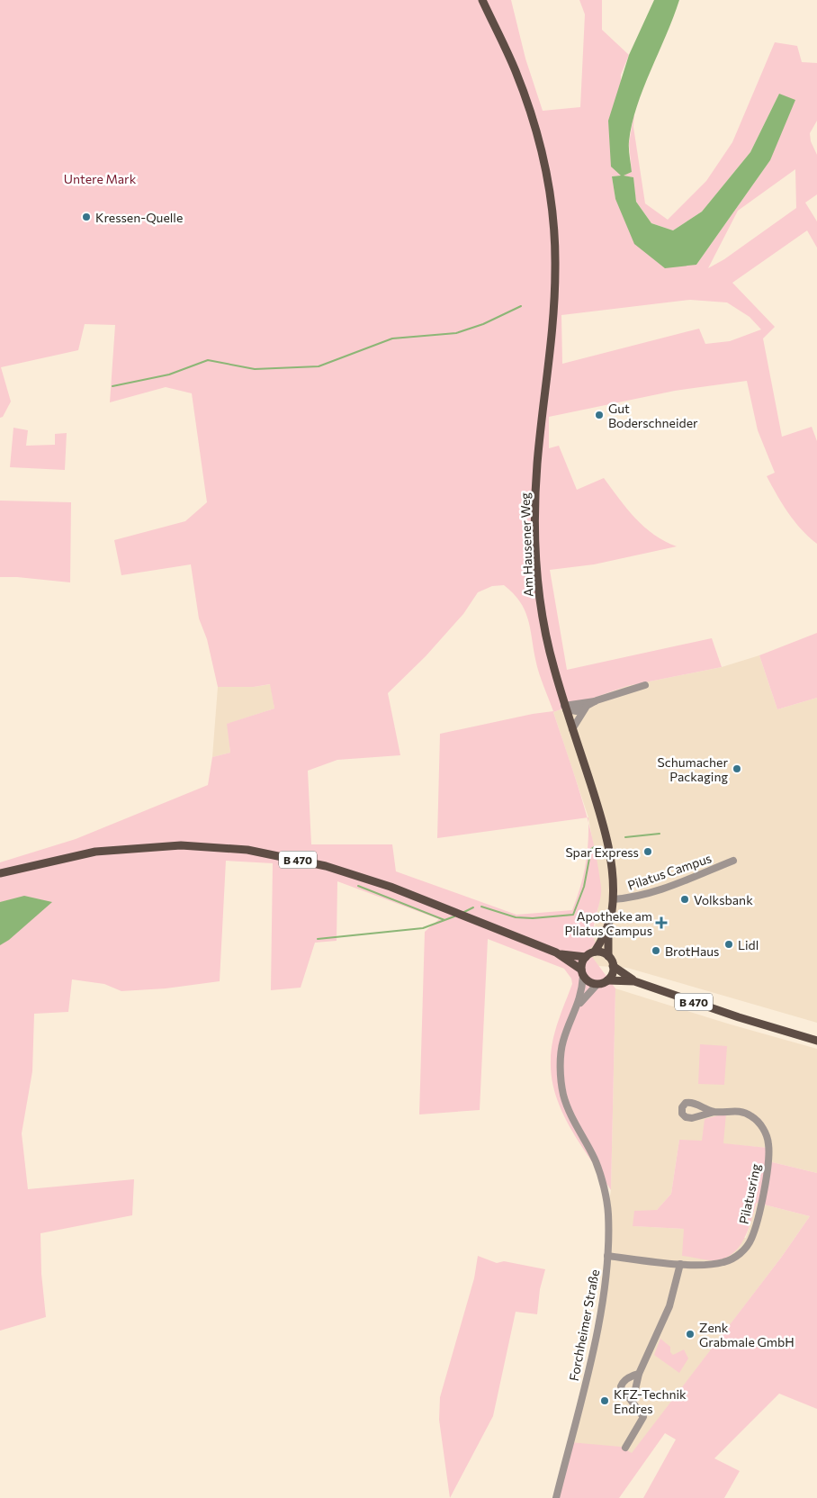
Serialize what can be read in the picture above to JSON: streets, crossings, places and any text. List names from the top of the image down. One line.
{"streets":{"main road":["Am Hausener Weg","B 470"],"street":["Pilatus Campus","Pilatusring","Forchheimer Straße"]},"crossings":[["Am Hausener Weg","Pilatus Campus"],["Pilatusring","Forchheimer Straße"]],"parks":["Untere Mark"],"places":{"other":["Kressen-Quelle","Gut Boderschneider","Schumacher Packaging","Spar Express","Volksbank","Lidl","BrotHaus","Zenk Grabmale GmbH","KFZ-Technik Endres"],"health":["Apotheke am Pilatus Campus"]}}
